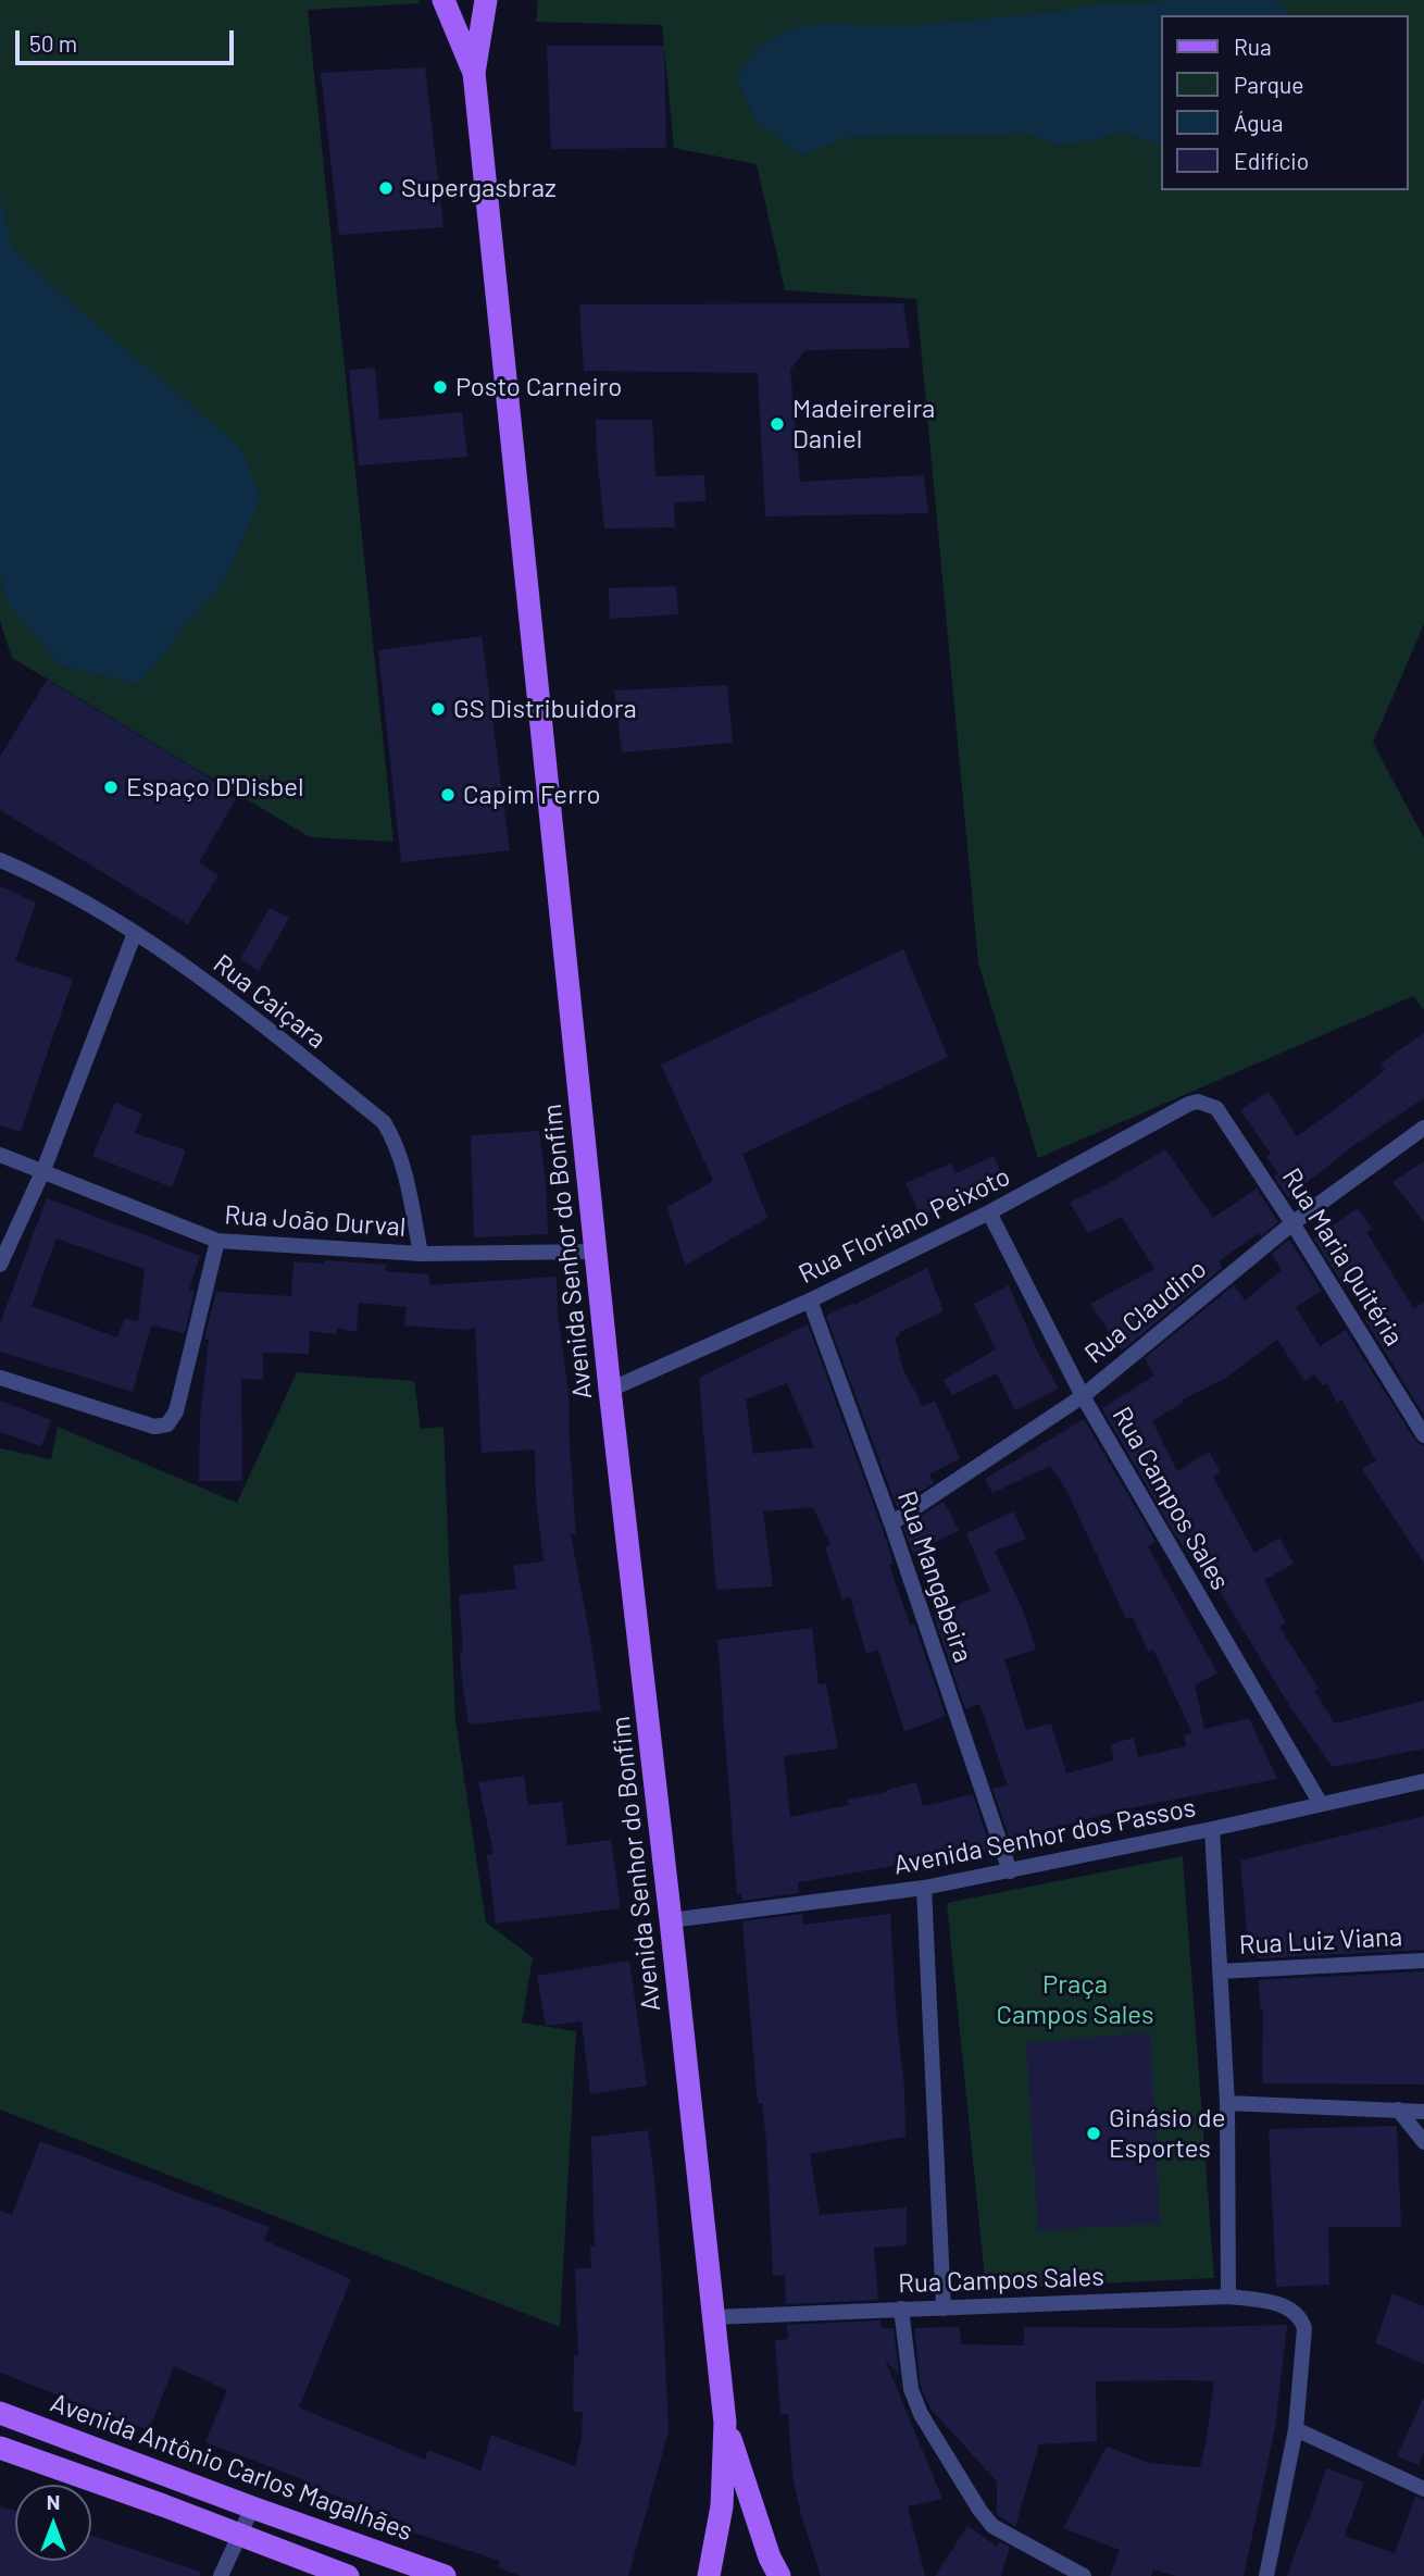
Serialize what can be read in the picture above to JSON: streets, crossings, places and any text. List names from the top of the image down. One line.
{"streets":{"main road":["Avenida Senhor do Bonfim","Avenida Antônio Carlos Magalhães"],"street":["Rua Caiçara","Rua João Durval","Rua Floriano Peixoto","Rua Maria Quitéria","Rua Claudino","Rua Campos Sales","Rua Mangabeira","Avenida Senhor dos Passos","Rua Luiz Viana"]},"crossings":[["Rua Caiçara","Rua João Durval"],["Rua João Durval","Avenida Senhor do Bonfim"],["Rua Floriano Peixoto","Avenida Senhor do Bonfim"],["Rua Floriano Peixoto","Rua Maria Quitéria"],["Rua Floriano Peixoto","Rua Campos Sales"],["Rua Floriano Peixoto","Rua Mangabeira"],["Avenida Senhor do Bonfim","Rua Campos Sales"],["Avenida Senhor do Bonfim","Avenida Senhor dos Passos"],["Rua Maria Quitéria","Rua Claudino"],["Rua Claudino","Rua Campos Sales"],["Rua Claudino","Rua Mangabeira"],["Rua Campos Sales","Avenida Senhor dos Passos"],["Rua Mangabeira","Avenida Senhor dos Passos"]],"parks":["Praça Campos Sales"],"places":["Supergasbraz","Posto Carneiro","Madeirereira Daniel","GS Distribuidora","Espaço D'Disbel","Capim Ferro","Ginásio de Esportes"],"legend":["Rua","Parque","Água","Edifício"],"scale_bar":"50 m","north":"top"}
